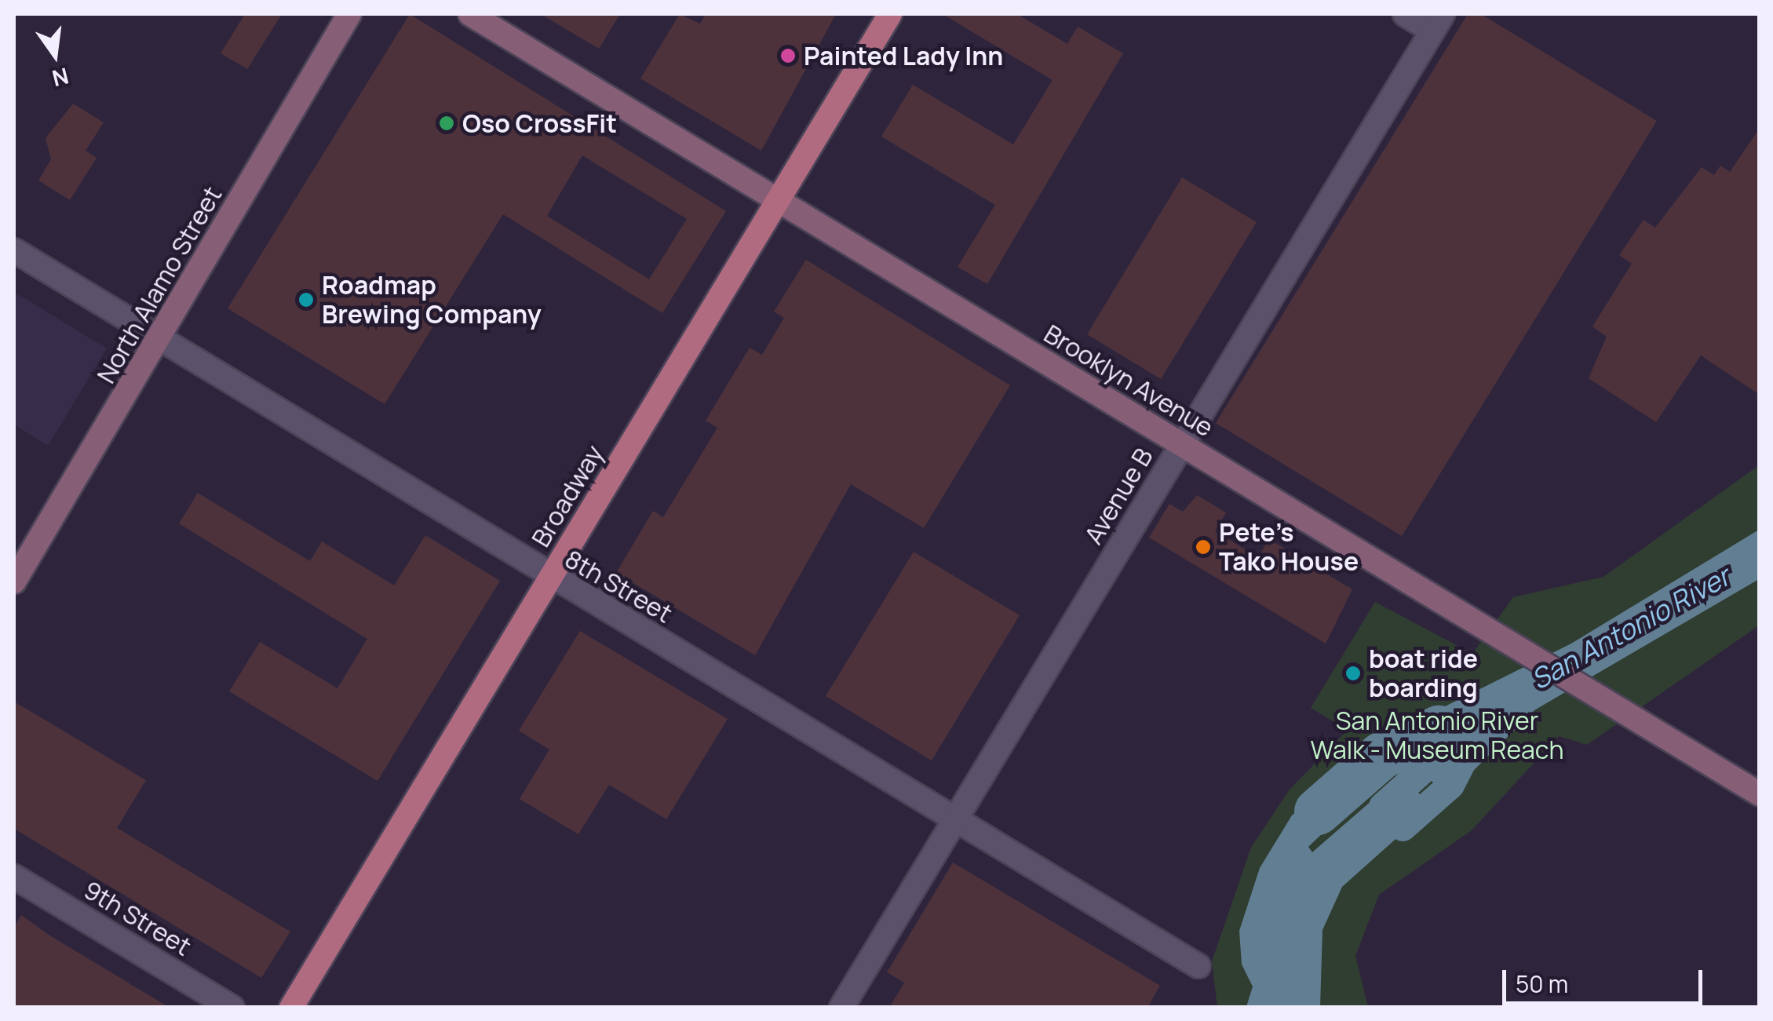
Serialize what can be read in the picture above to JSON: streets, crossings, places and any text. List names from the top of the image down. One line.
{"streets":{"main road":["Broadway"],"street":["North Alamo Street","Brooklyn Avenue","Avenue B","8th Street","9th Street"]},"crossings":[["North Alamo Street","8th Street"],["Brooklyn Avenue","Broadway"],["Brooklyn Avenue","Avenue B"],["Broadway","8th Street"],["Avenue B","8th Street"]],"water":["San Antonio River"],"parks":["San Antonio River Walk - Museum Reach"],"places":["Painted Lady Inn","Oso CrossFit","Roadmap Brewing Company","Pete’s Tako House","boat ride boarding"],"scale_bar":"50 m","north":"bottom"}
